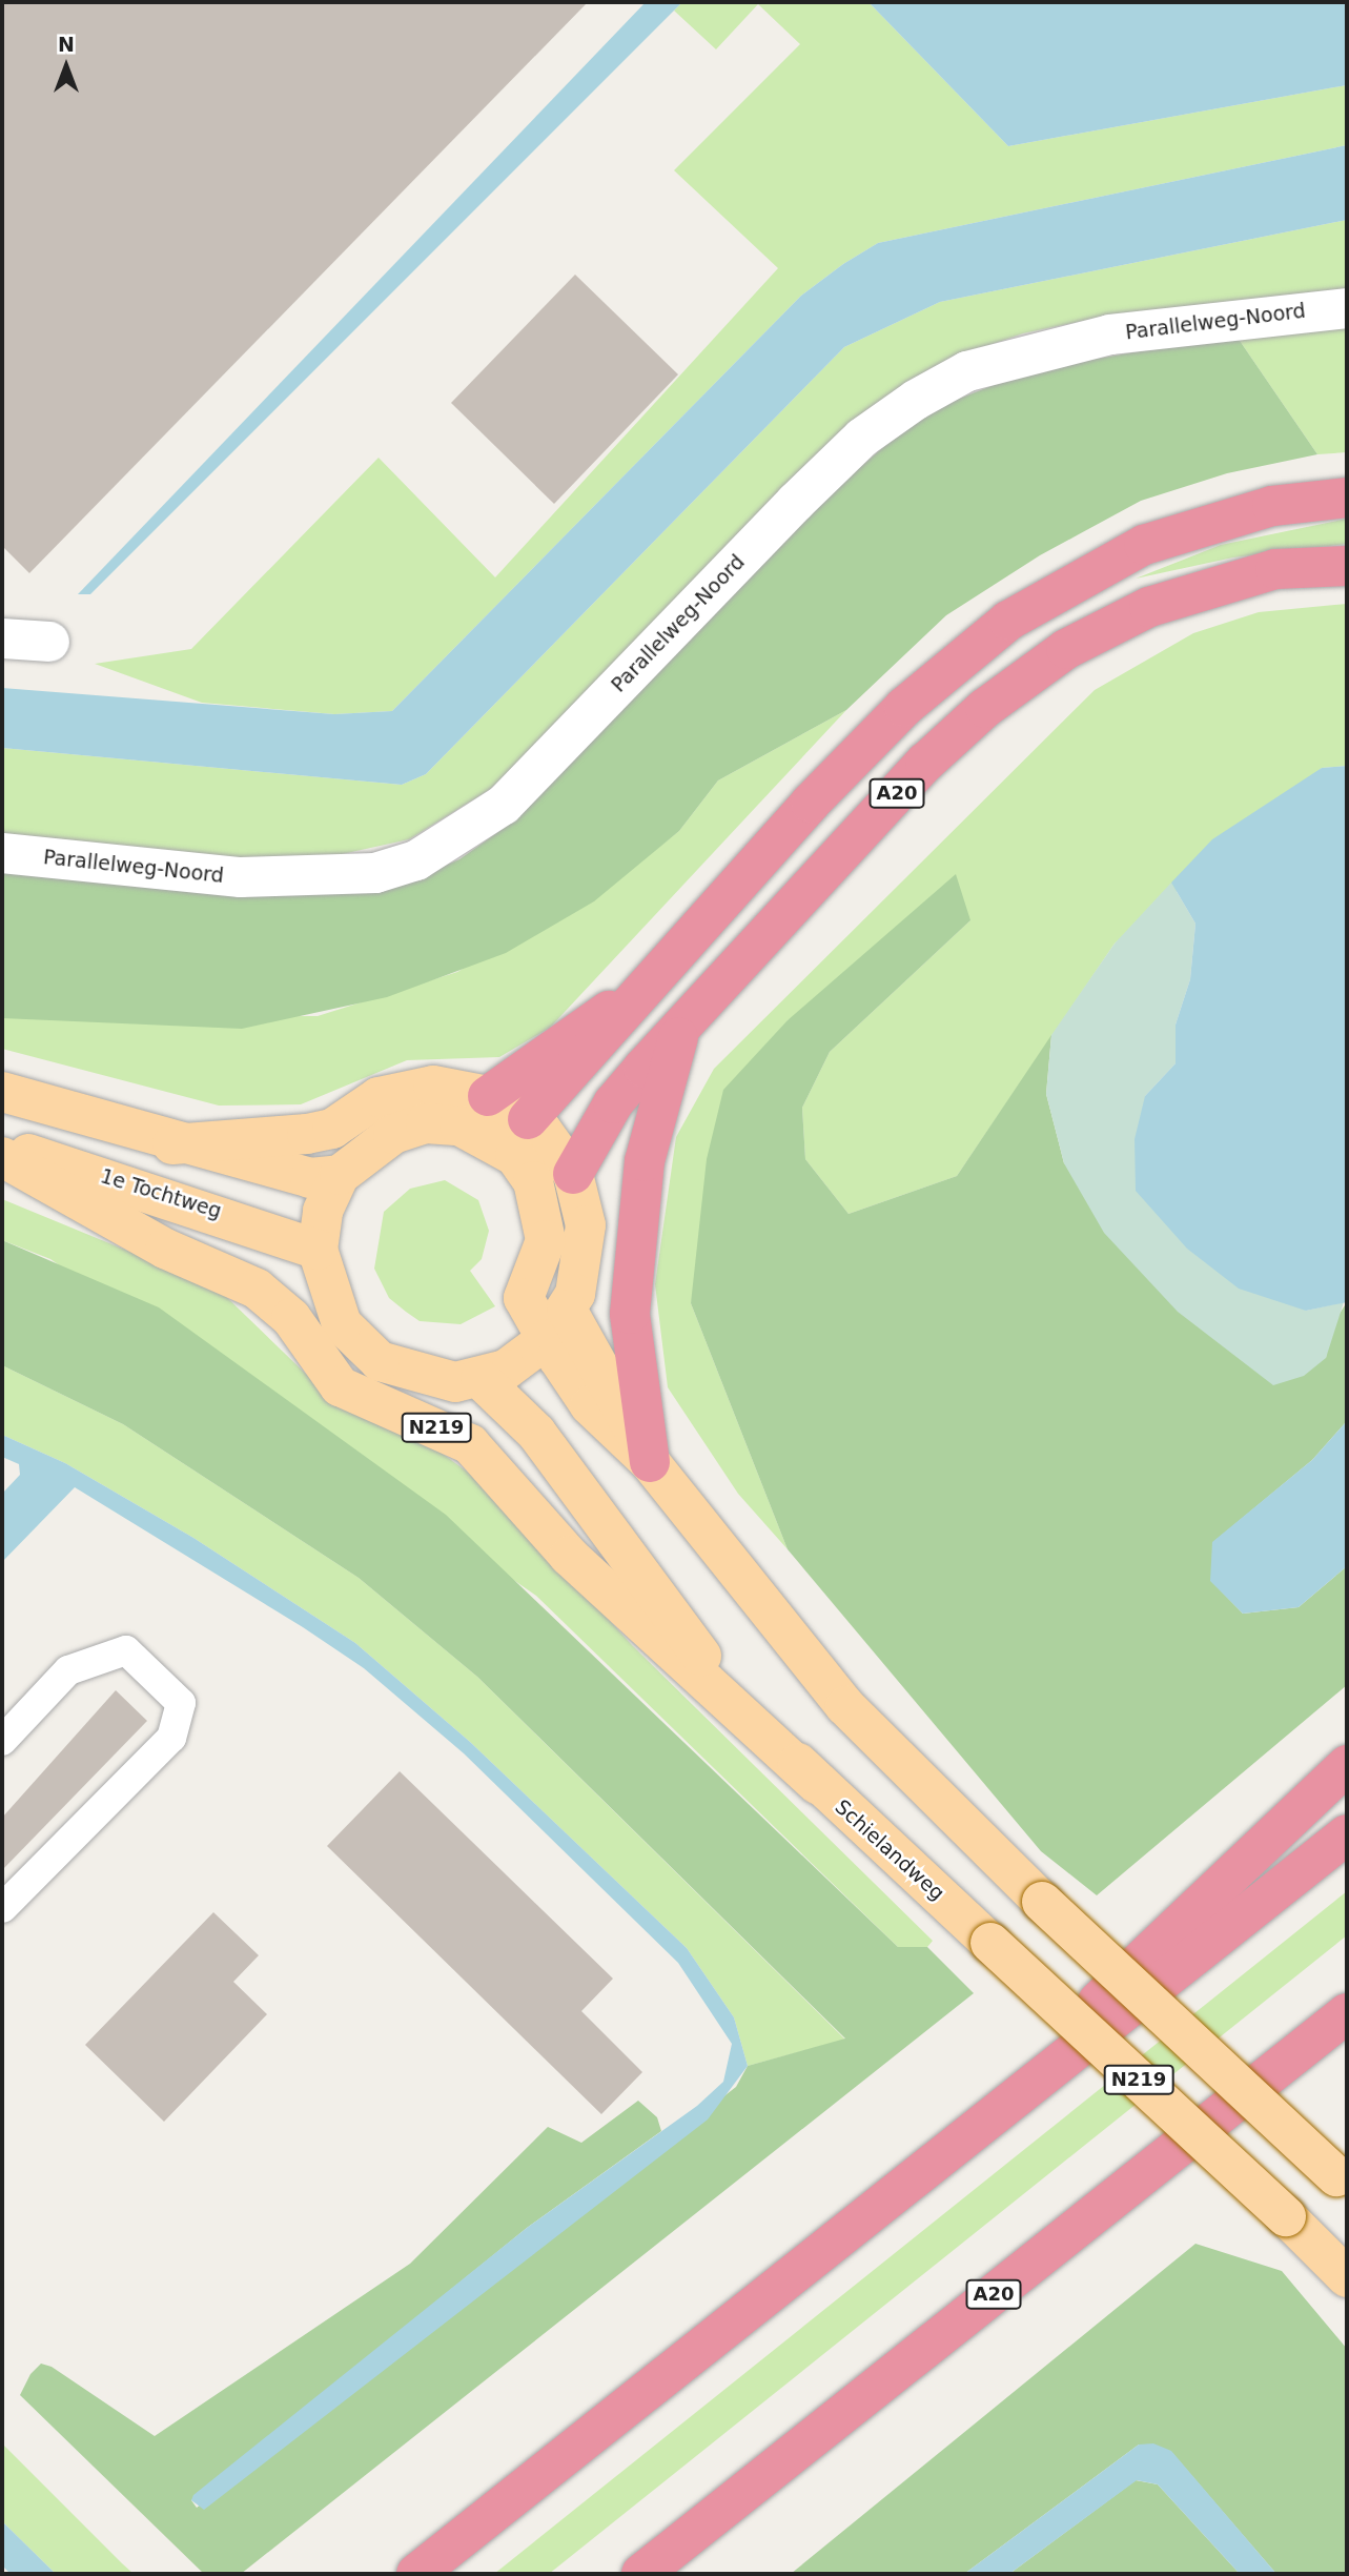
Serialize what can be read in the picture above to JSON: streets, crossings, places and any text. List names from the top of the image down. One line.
{"streets":{"highway":["A20"],"main road":["1e Tochtweg","N219","Schielandweg"],"street":["Parallelweg-Noord"]},"crossings":[["A20","N219"],["1e Tochtweg","N219"],["1e Tochtweg","Schielandweg"],["N219","Schielandweg"]],"north":"top"}
